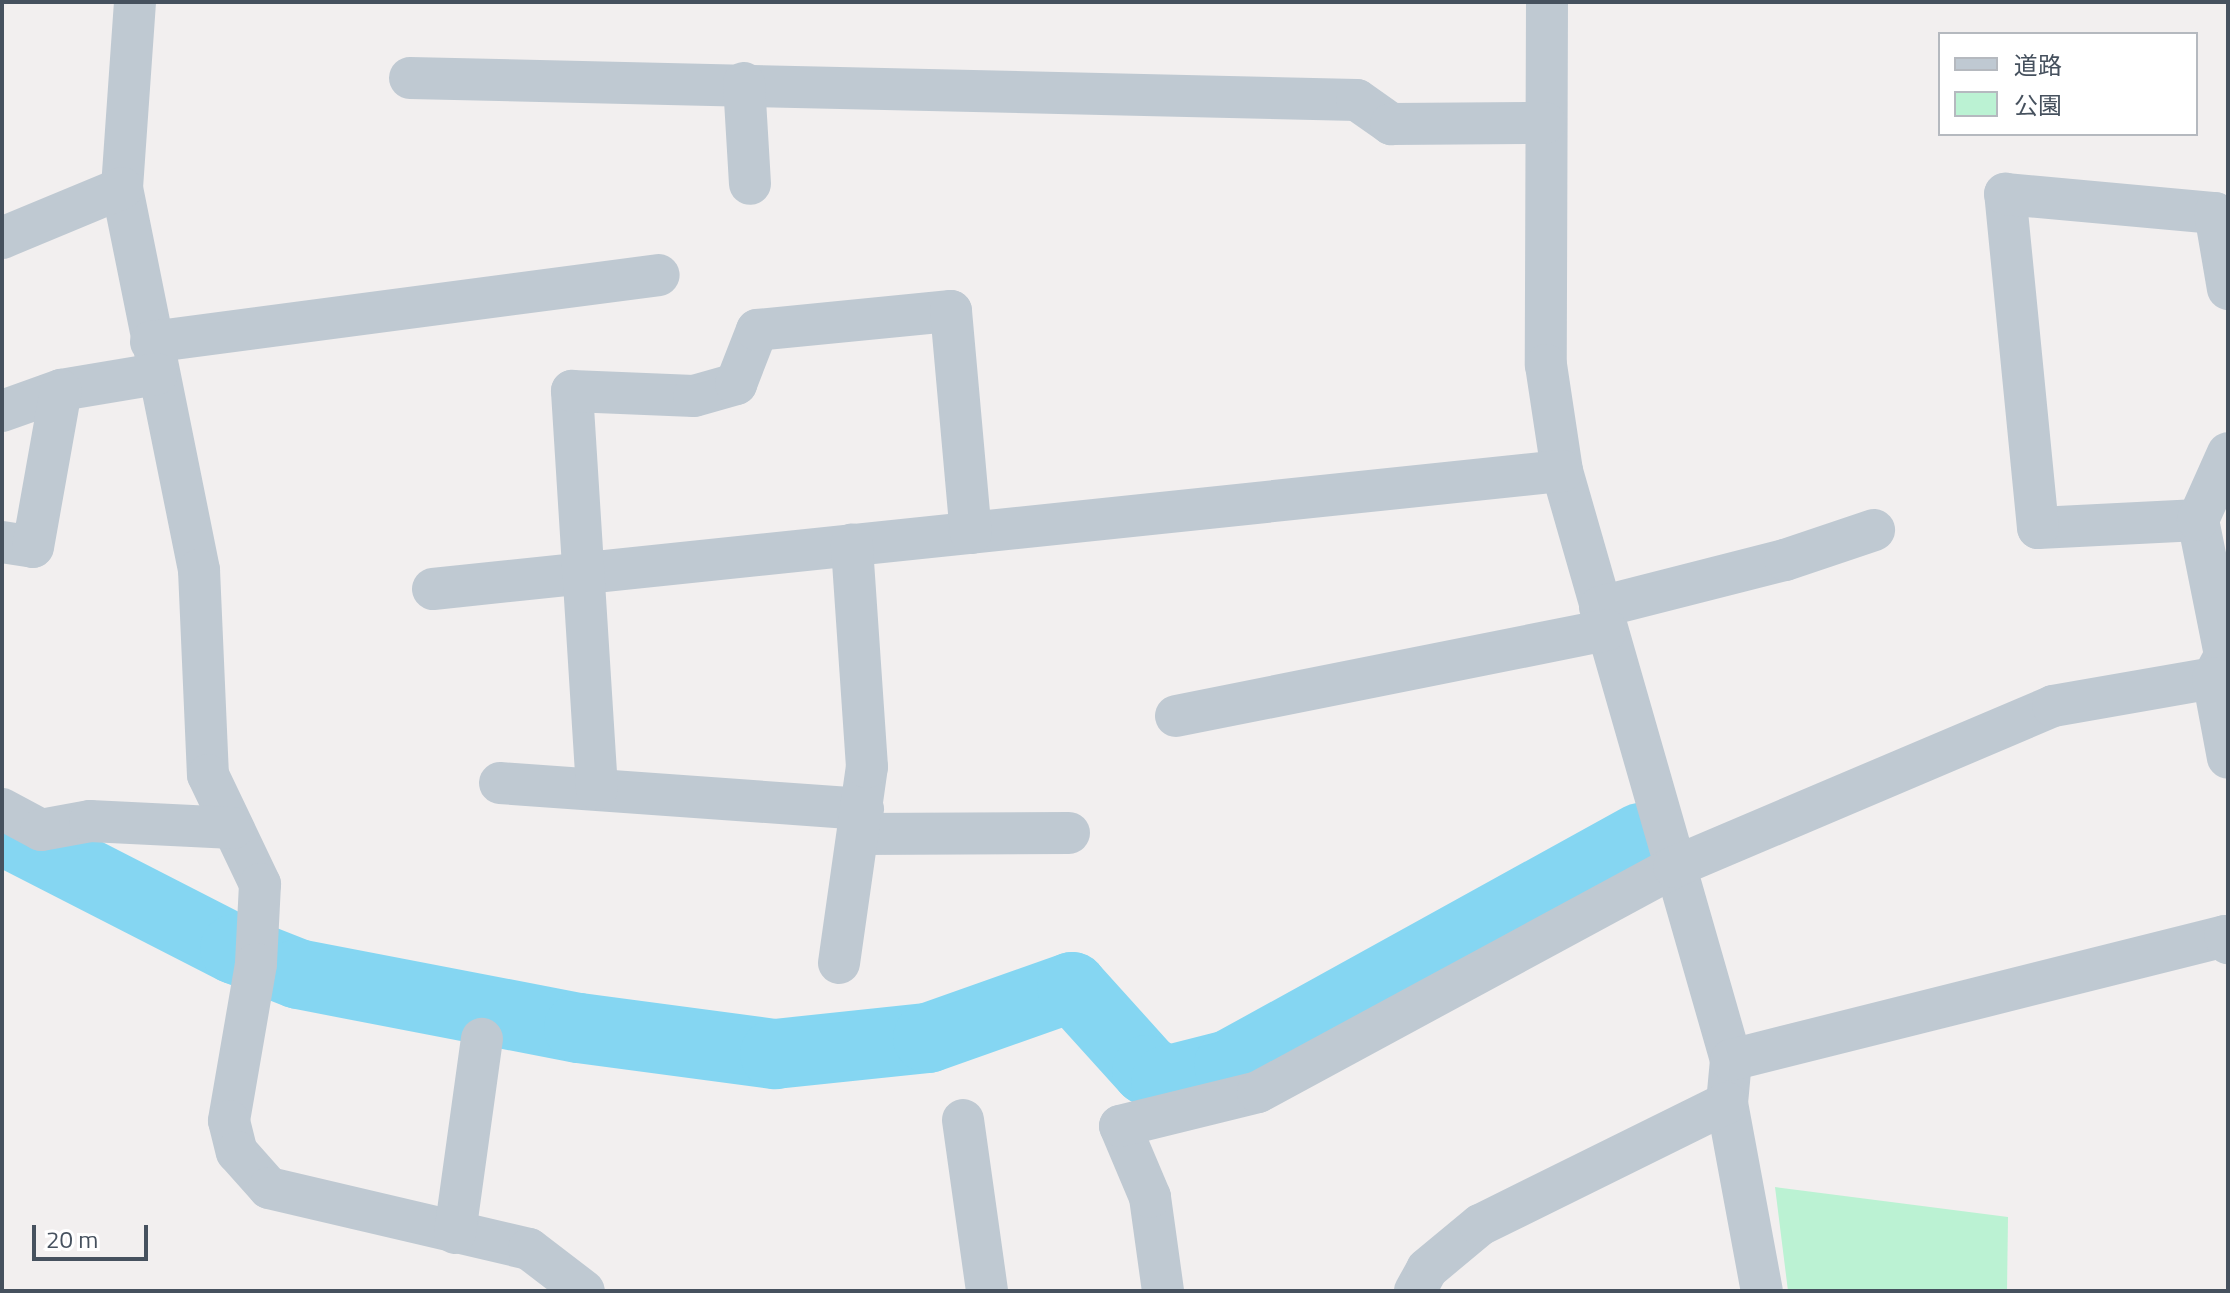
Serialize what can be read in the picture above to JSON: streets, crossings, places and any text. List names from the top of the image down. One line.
{"legend":["道路","公園"],"scale_bar":"20 m"}
